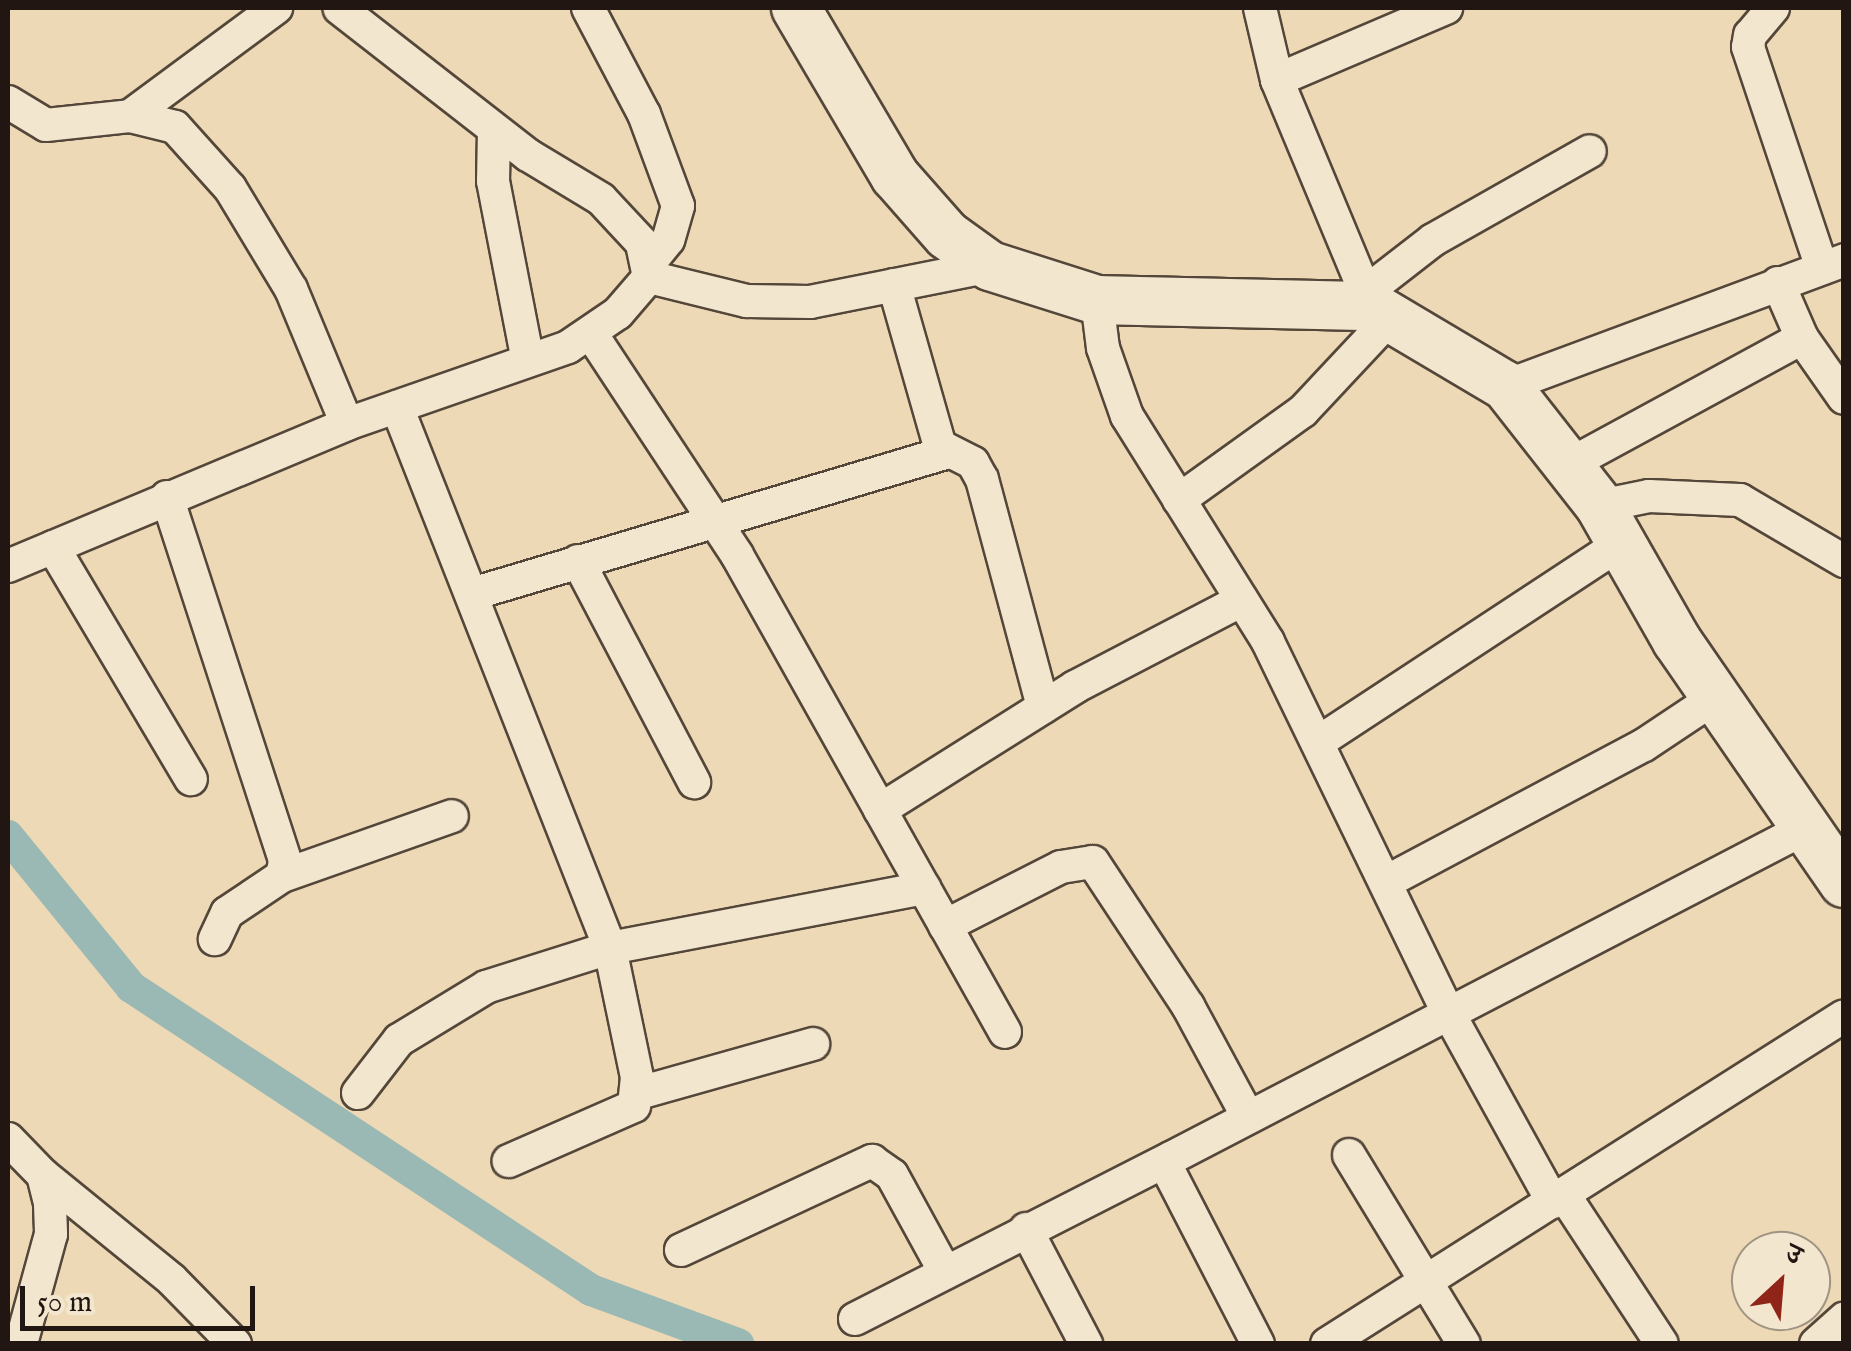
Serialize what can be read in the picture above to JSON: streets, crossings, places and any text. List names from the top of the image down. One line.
{"scale_bar":"50 m","north":"top right"}
